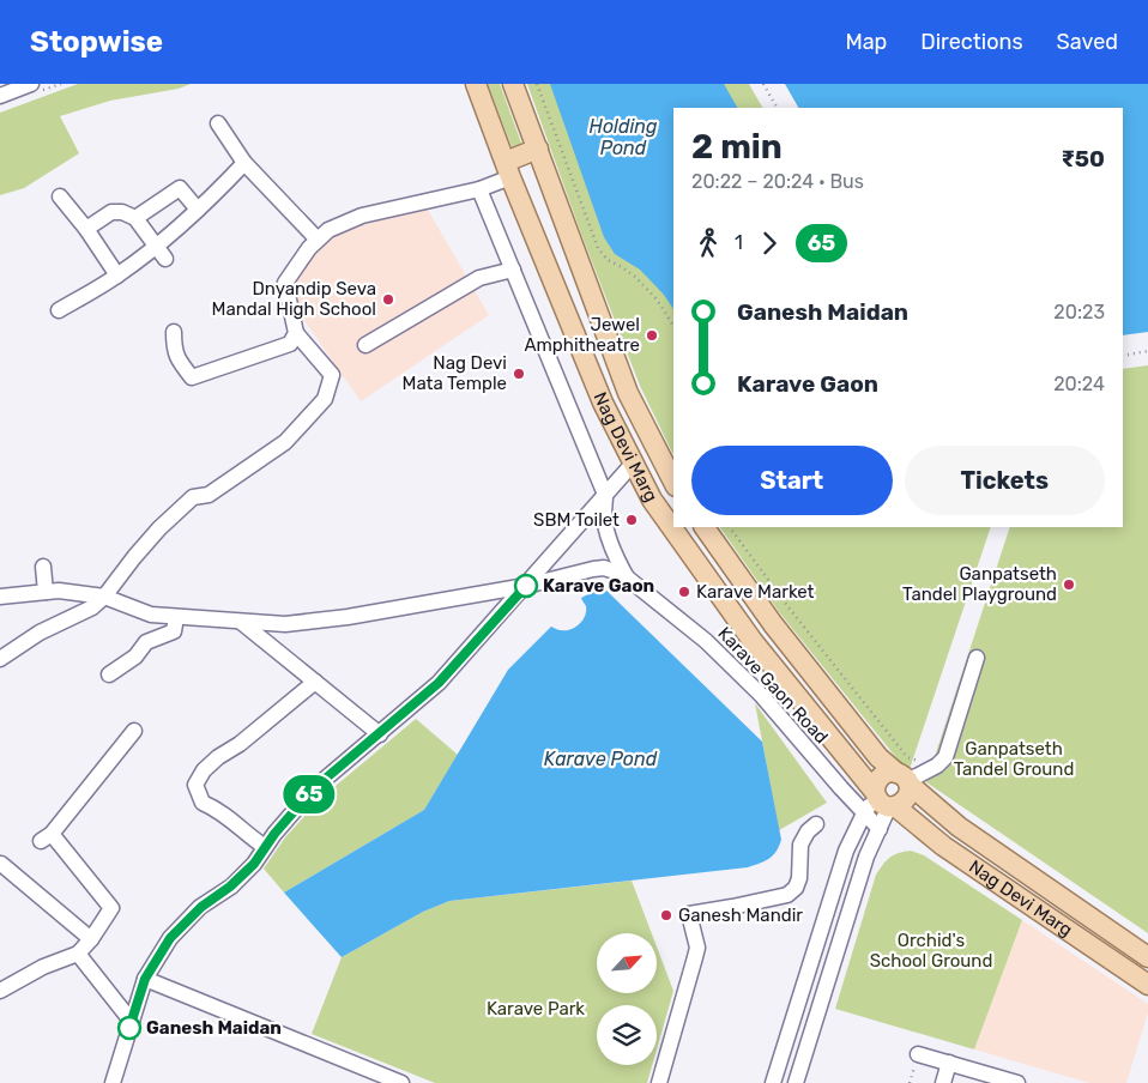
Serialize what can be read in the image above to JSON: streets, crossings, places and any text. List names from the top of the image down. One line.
{"streets":{"main road":["Nag Devi Marg"],"street":["Karave Gaon Road"]},"water":["Holding Pond","Karave Pond"],"parks":["Ganpatseth Tandel Ground","Orchid's School Ground","Karave Park"],"places":["Dnyandip Seva Mandal High School","Jewel Amphitheatre","Nag Devi Mata Temple","SBM Toilet","Ganpatseth Tandel Playground","Karave Gaon","Karave Market","Ganesh Mandir","Ganesh Maidan"],"lines":["bus line 65"],"north":"top right","page":{"header":"Stopwise","nav":["Map","Directions","Saved"],"on_map":"65","heading":["2 min","20:22 – 20:24 · Bus","₹50"],"legs":["1","65"],"list":[{"name":"Ganesh Maidan","value":"20:23"},{"name":"Karave Gaon","value":"20:24"}],"buttons":["Start","Tickets"]}}
